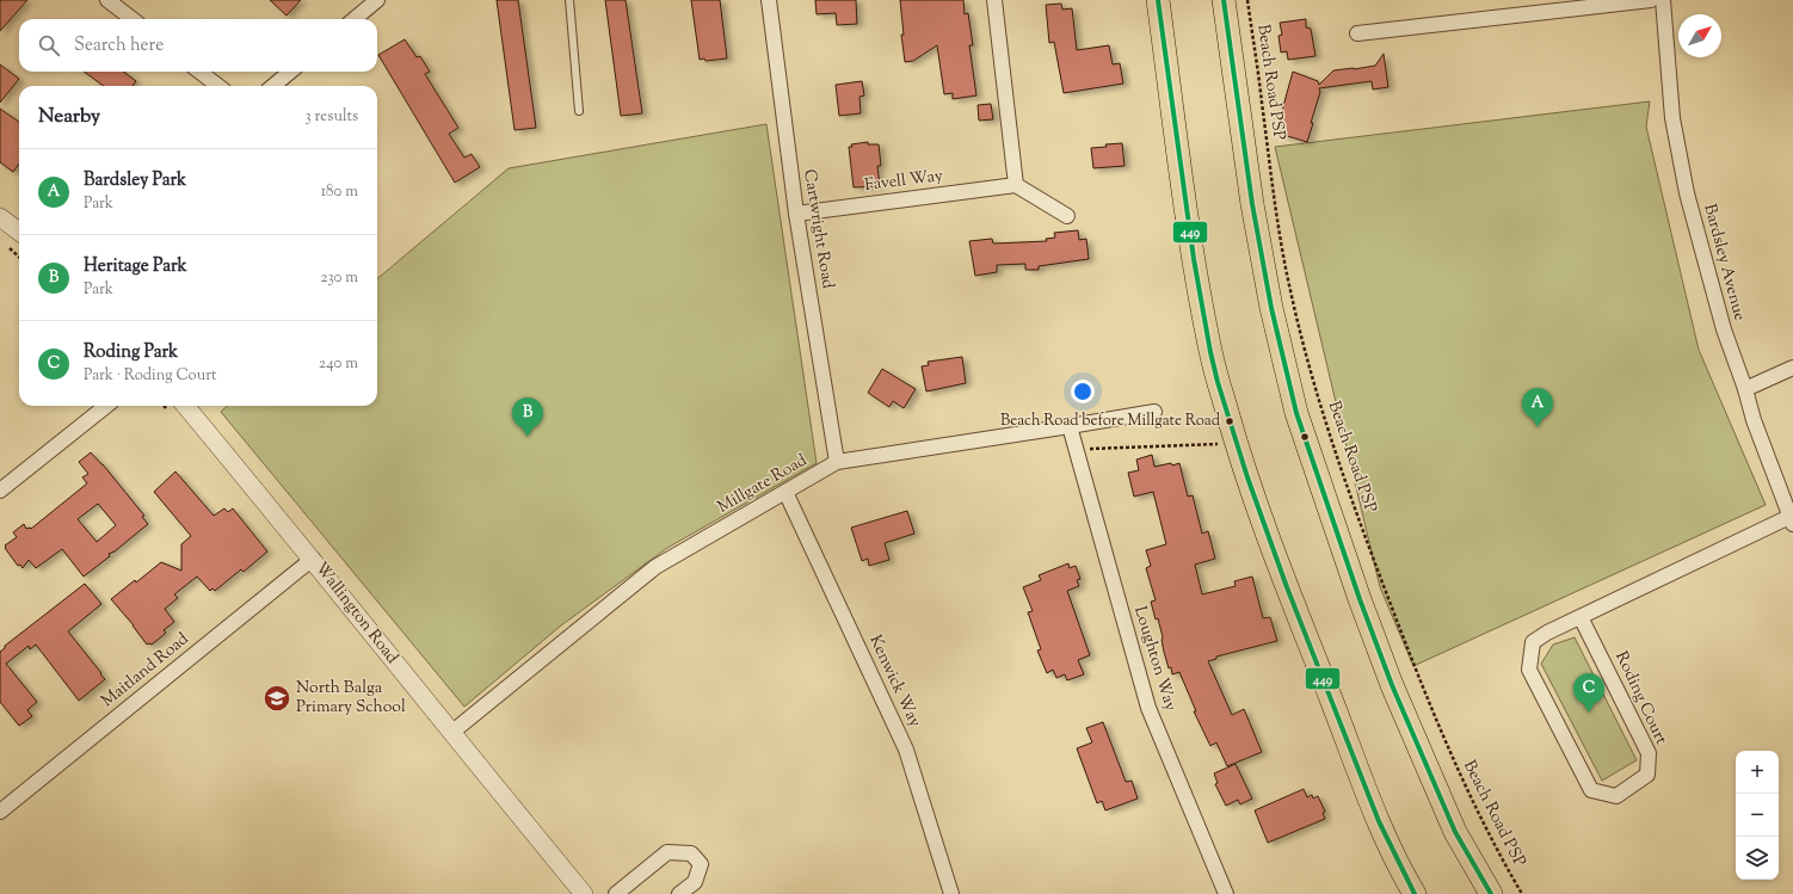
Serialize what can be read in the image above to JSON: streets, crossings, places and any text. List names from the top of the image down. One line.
{"streets":{"street":["Favell Way","Cartwright Road","Bardsley Avenue","Millgate Road","Wallington Road","Loughton Way","Maitland Road","Kenwick Way","Roding Court"],"path":["Beach Road PSP"]},"crossings":[["Favell Way","Cartwright Road"],["Cartwright Road","Millgate Road"],["Bardsley Avenue","Roding Court"],["Millgate Road","Wallington Road"],["Millgate Road","Loughton Way"],["Millgate Road","Kenwick Way"],["Wallington Road","Maitland Road"]],"places":{"other":["Beach Road before Millgate Road"],"school or university":["North Balga Primary School"]},"lines":["transit line 449"],"north":"top right","page":{"search":"Search here","heading":["Nearby","3 results"],"list":[{"mark":"A","name":"Bardsley Park","note":"Park","value":"180 m"},{"mark":"B","name":"Heritage Park","note":"Park","value":"230 m"},{"mark":"C","name":"Roding Park","note":"Park · Roding Court","value":"240 m"}],"pins":["A","B","C"],"map_buttons":["+","−"]}}
